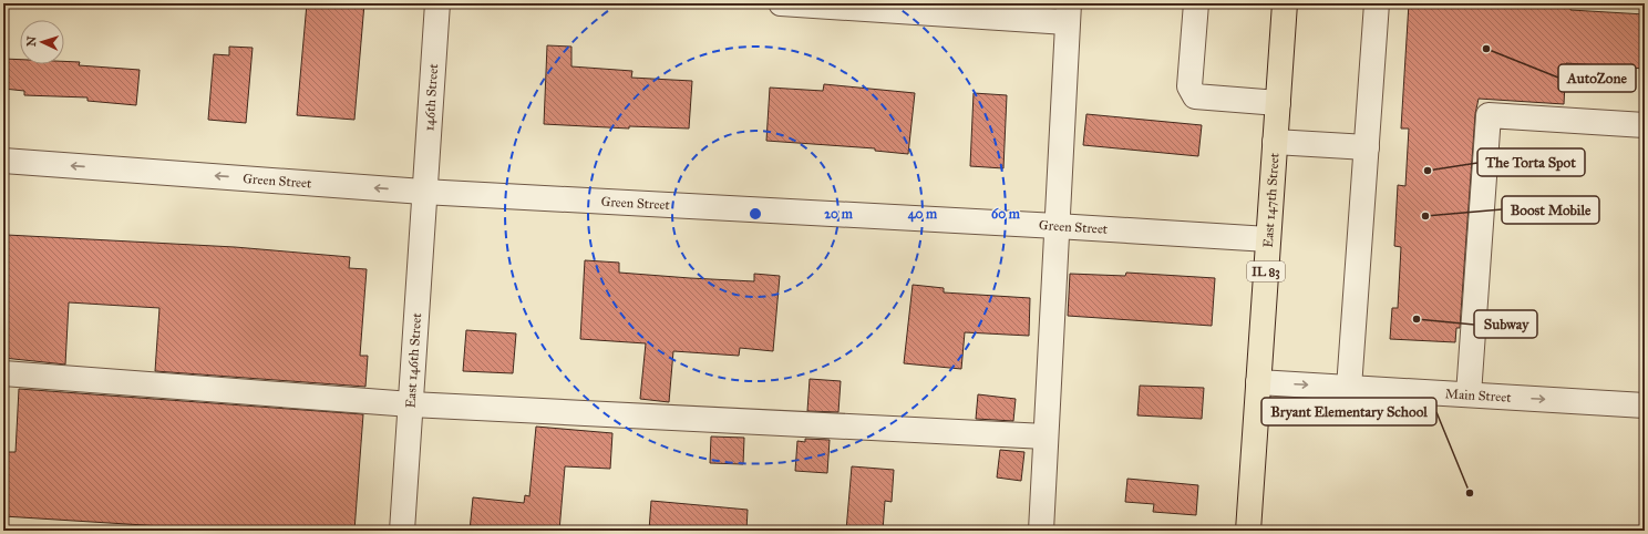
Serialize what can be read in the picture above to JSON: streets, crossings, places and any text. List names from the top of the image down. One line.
{"streets":{"main road":["East 147th Street","IL 83"],"street":["146th Street","Green Street","East 146th Street","Main Street"]},"crossings":[["146th Street","Green Street"],["146th Street","East 146th Street"],["Green Street","East 147th Street"],["Green Street","East 146th Street"],["East 147th Street","Main Street"]],"one_way":["Main Street"],"places":["AutoZone","The Torta Spot","Boost Mobile","Subway","Bryant Elementary School"],"north":"left","rings":["20 m","40 m","60 m"]}
